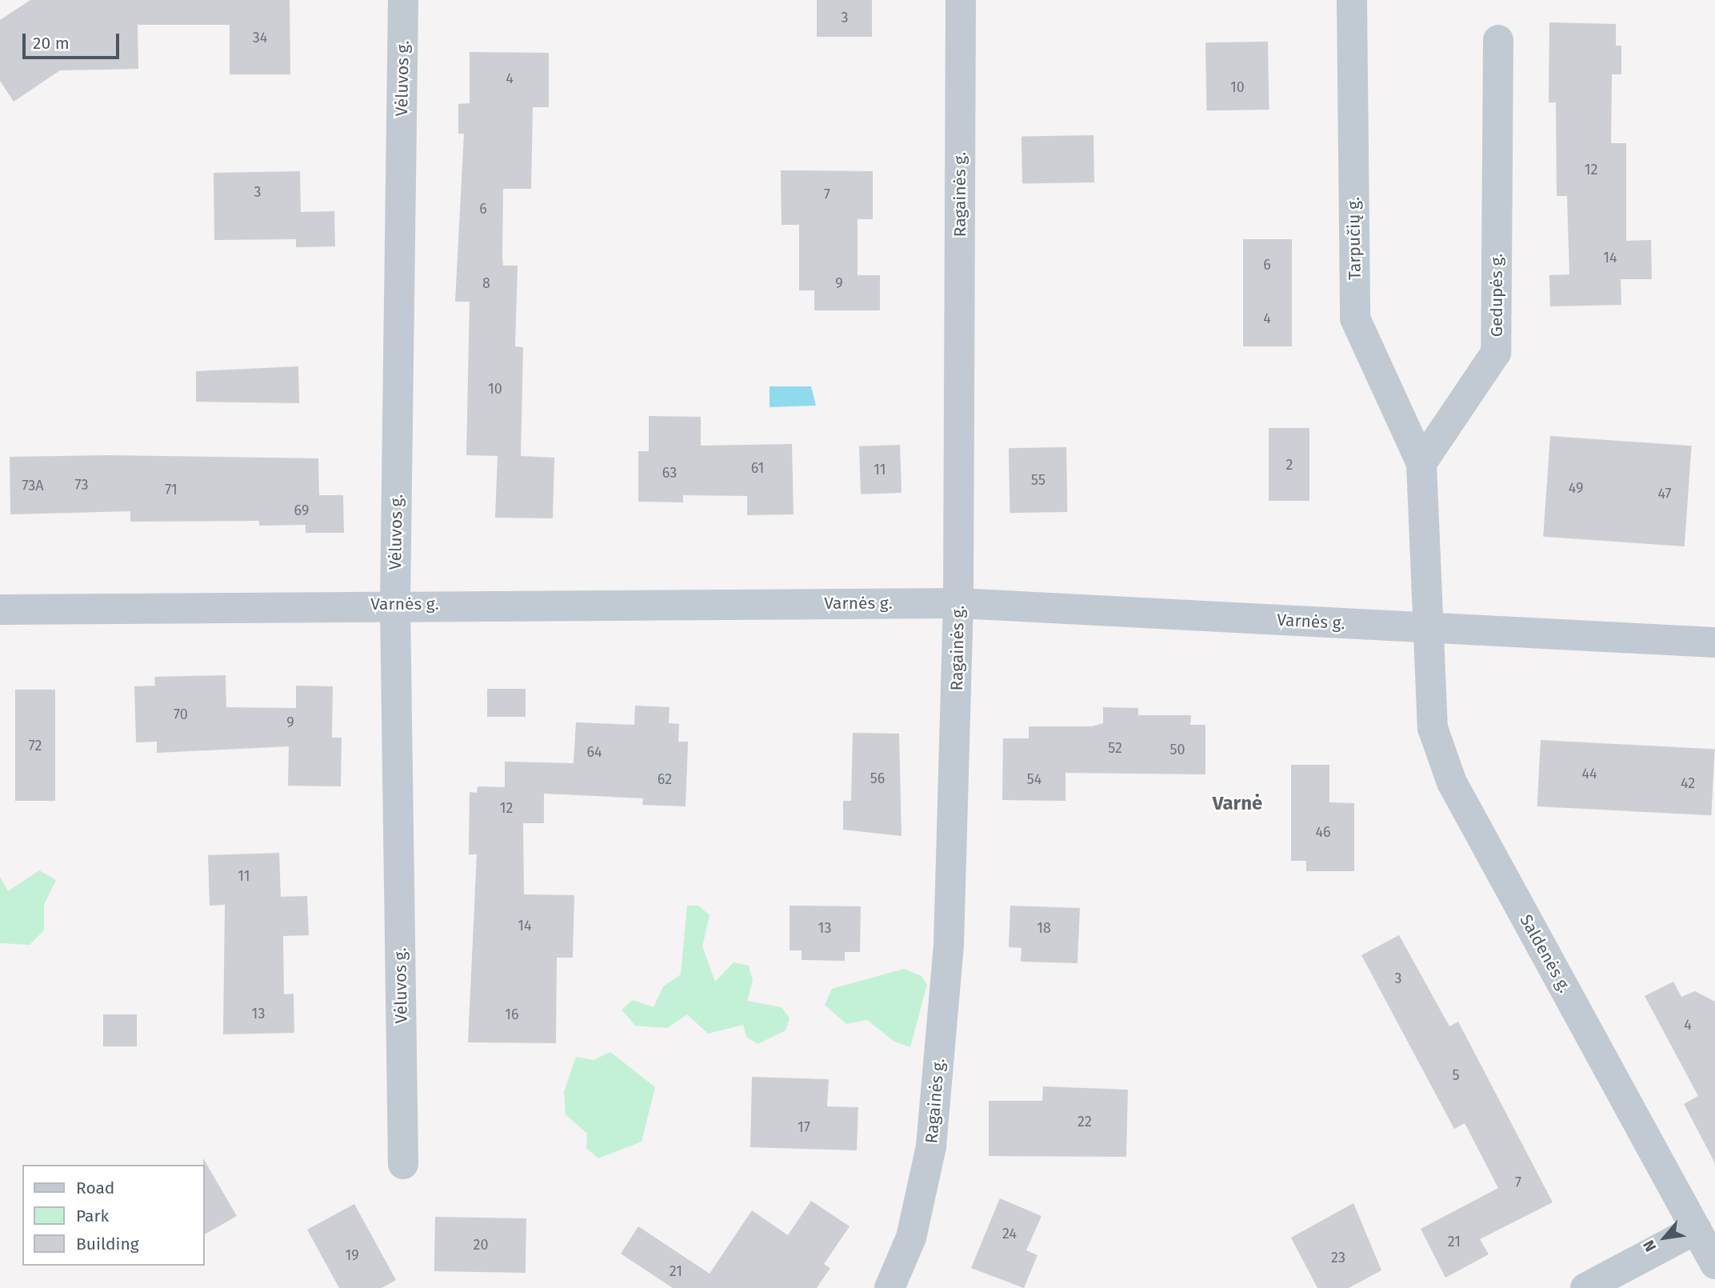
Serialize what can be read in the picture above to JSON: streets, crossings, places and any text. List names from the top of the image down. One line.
{"streets":{"street":["Vėluvos g.","Ragainės g.","Tarpučių g.","Gedupės g.","Varnės g.","Saldenės g."]},"crossings":[["Vėluvos g.","Varnės g."],["Ragainės g.","Varnės g."],["Tarpučių g.","Gedupės g."],["Varnės g.","Saldenės g."]],"districts":["Varnė"],"house_numbers":["3","34","4","10","12","3","7","6","14","6","8","9","4","10","2","61","11","63","55","73","73A","49","71","47","69","70","9","72","52","50","64","44","56","62","54","42","12","46","11","14","13","18","3","13","16","4","5","22","17","7","24","21","20","19","23","21"],"legend":["Road","Park","Building"],"scale_bar":"20 m","north":"bottom left"}
